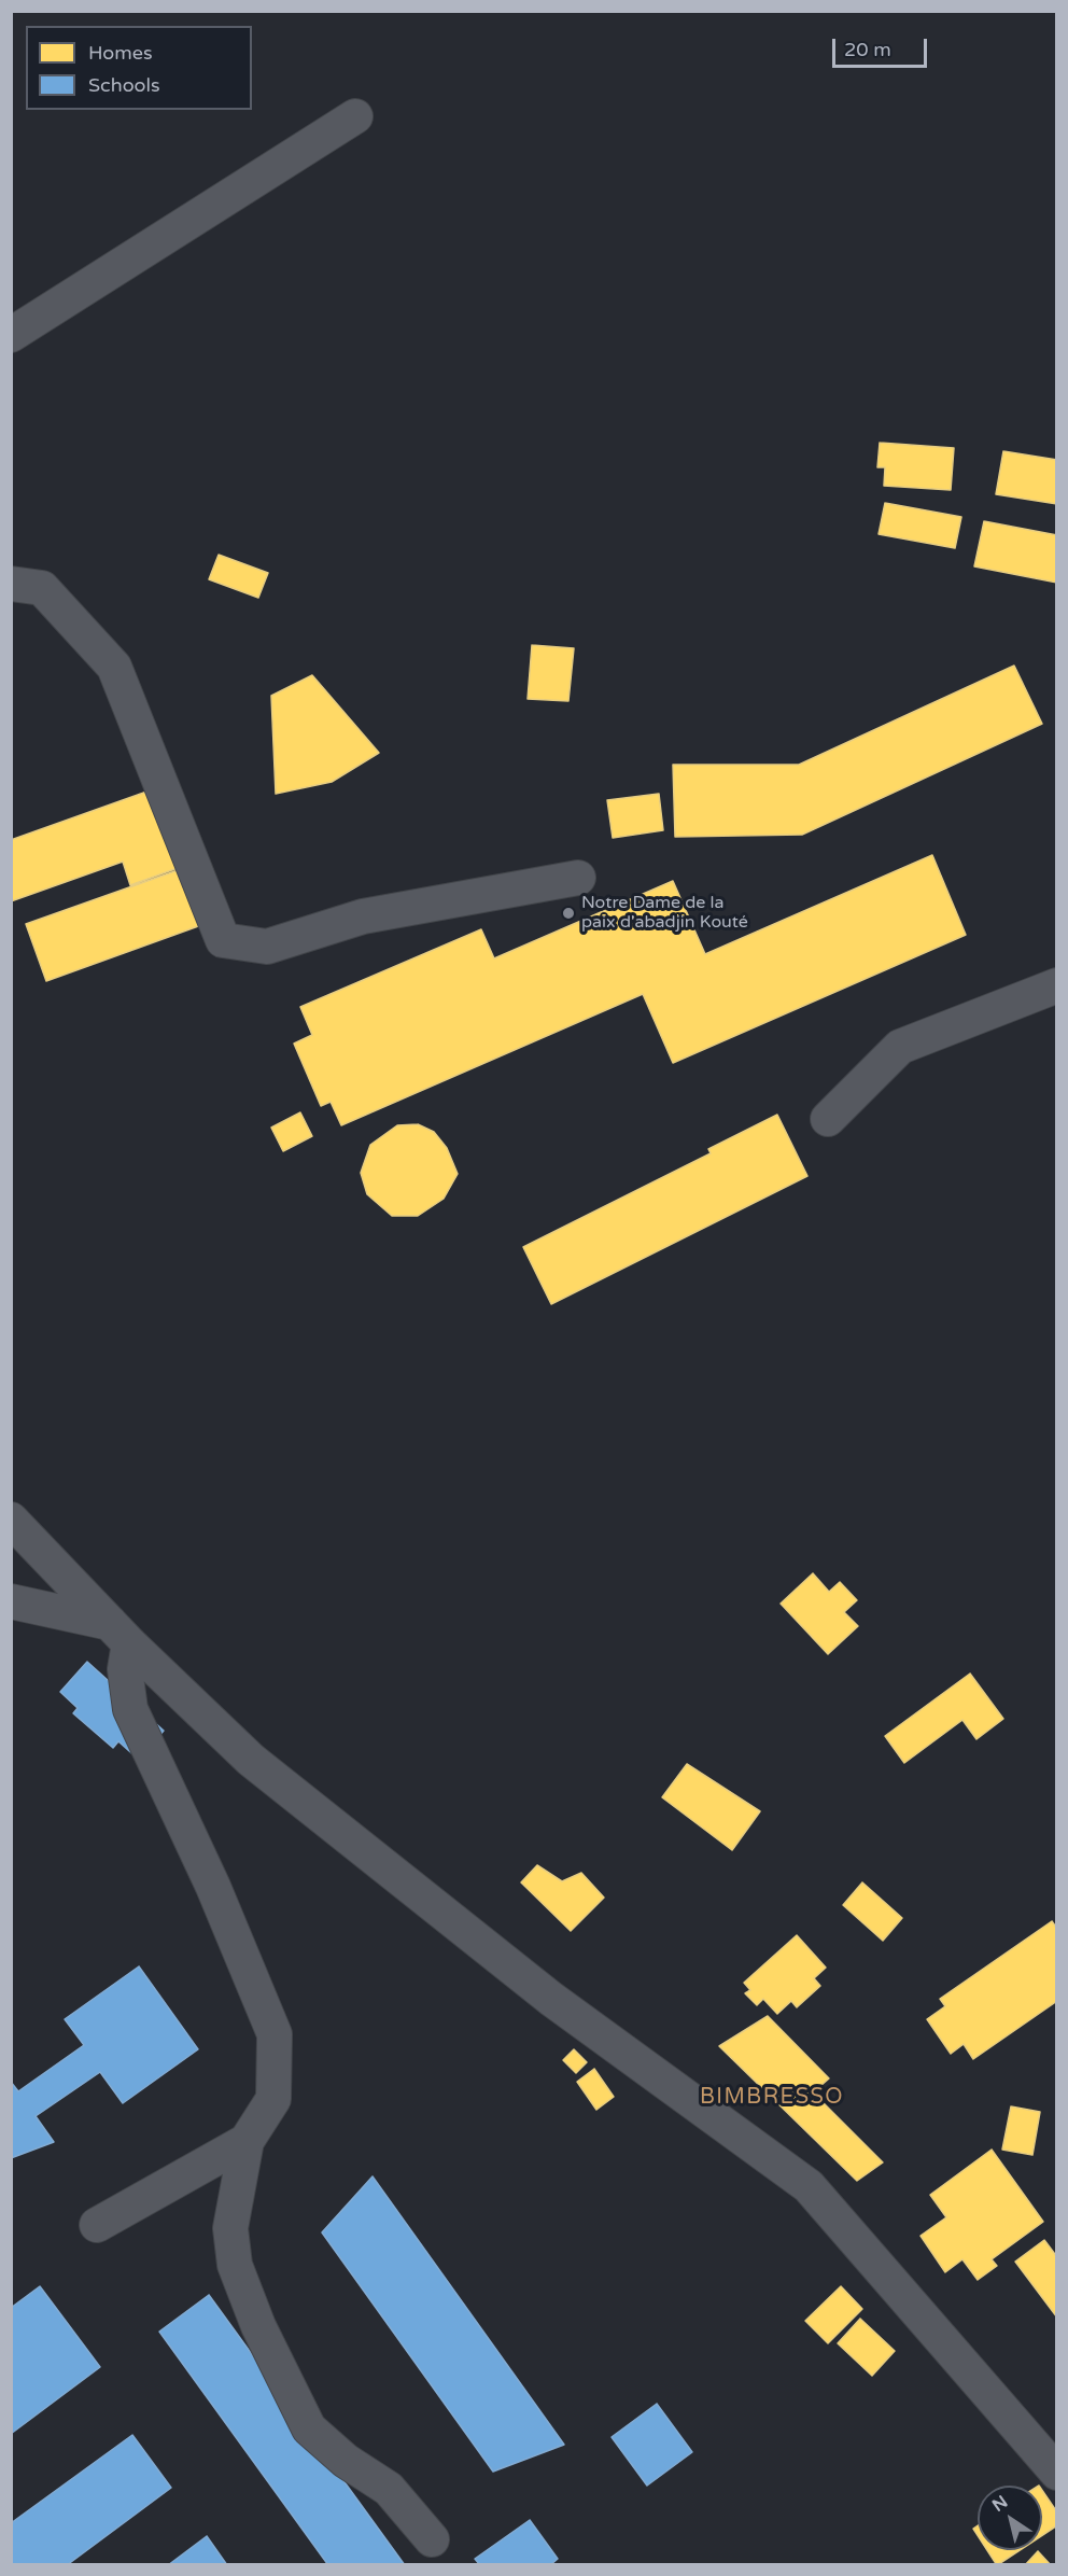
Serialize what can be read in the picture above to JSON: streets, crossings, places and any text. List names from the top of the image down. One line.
{"districts":["BIMBRESSO"],"places":["Notre Dame de la paix d'abadjin Kouté"],"legend":["Homes","Schools"],"scale_bar":"20 m","north":"top left"}
